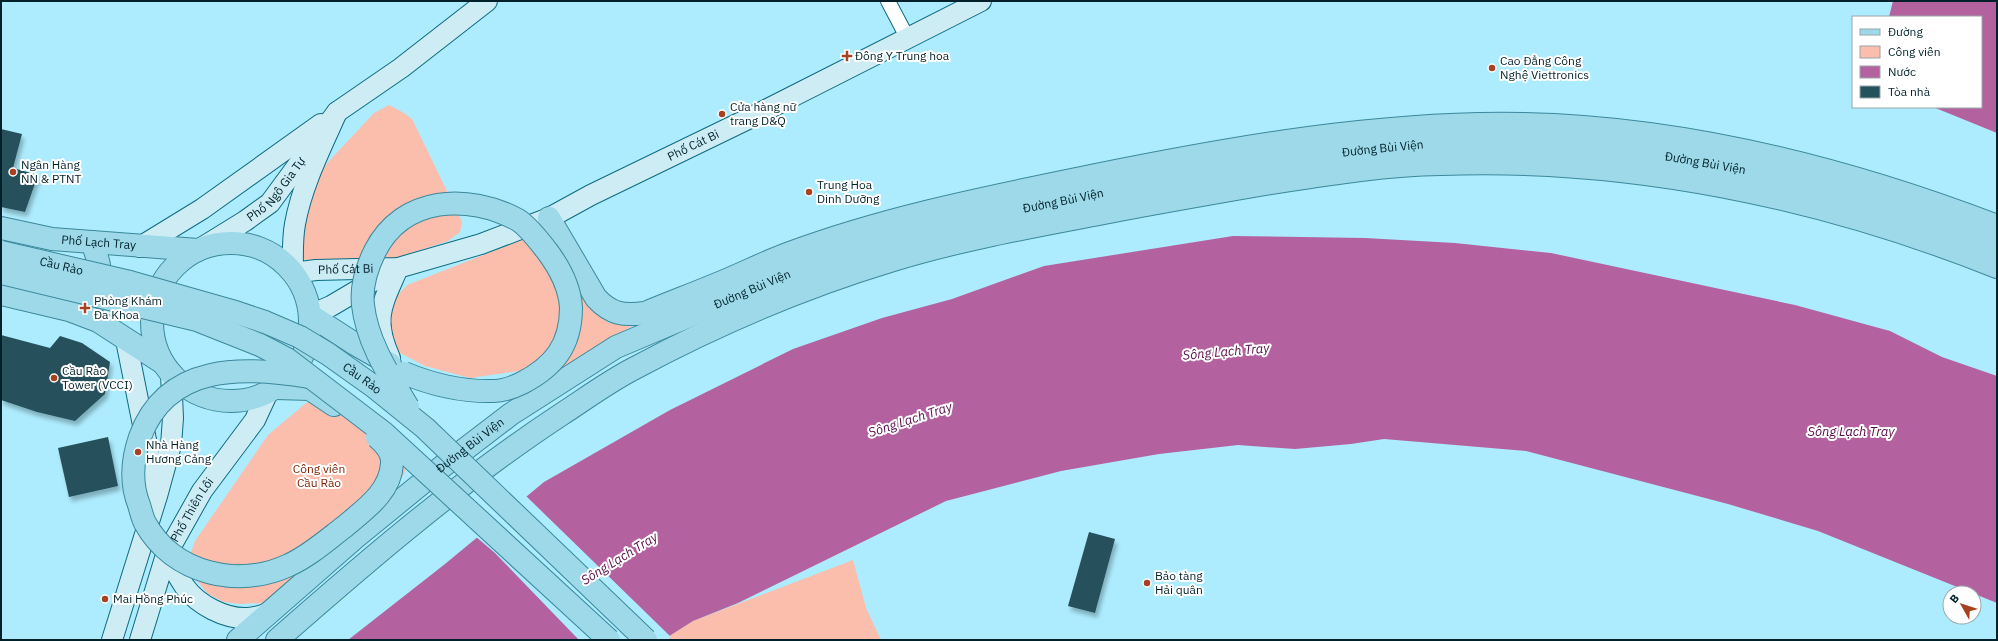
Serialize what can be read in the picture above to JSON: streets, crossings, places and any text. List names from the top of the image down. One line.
{"streets":{"main road":["Phố Cát Bi","Đường Bùi Viện","Phố Ngô Gia Tự","Phố Lạch Tray","Cầu Rào","Phố Thiên Lôi"]},"crossings":[["Phố Cát Bi","Đường Bùi Viện"],["Phố Cát Bi","Phố Ngô Gia Tự"],["Phố Ngô Gia Tự","Phố Lạch Tray"]],"water":["Sông Lạch Tray"],"parks":["Công viên Cầu Rào"],"places":{"health":["Đông Y Trung hoa","Phòng Khám Đa Khoa"],"other":["Cao Đẳng Công Nghệ Viettronics","Cửa hàng nữ trang D&Q","Ngân Hàng NN & PTNT","Trung Hoa Dinh Dưỡng","Cầu Rào Tower (VCCI)","Nhà Hàng Hương Cảng","Bảo tàng Hải quân","Mai Hồng Phúc"]},"legend":["Đường","Công viên","Nước","Tòa nhà"],"north":"top left"}
